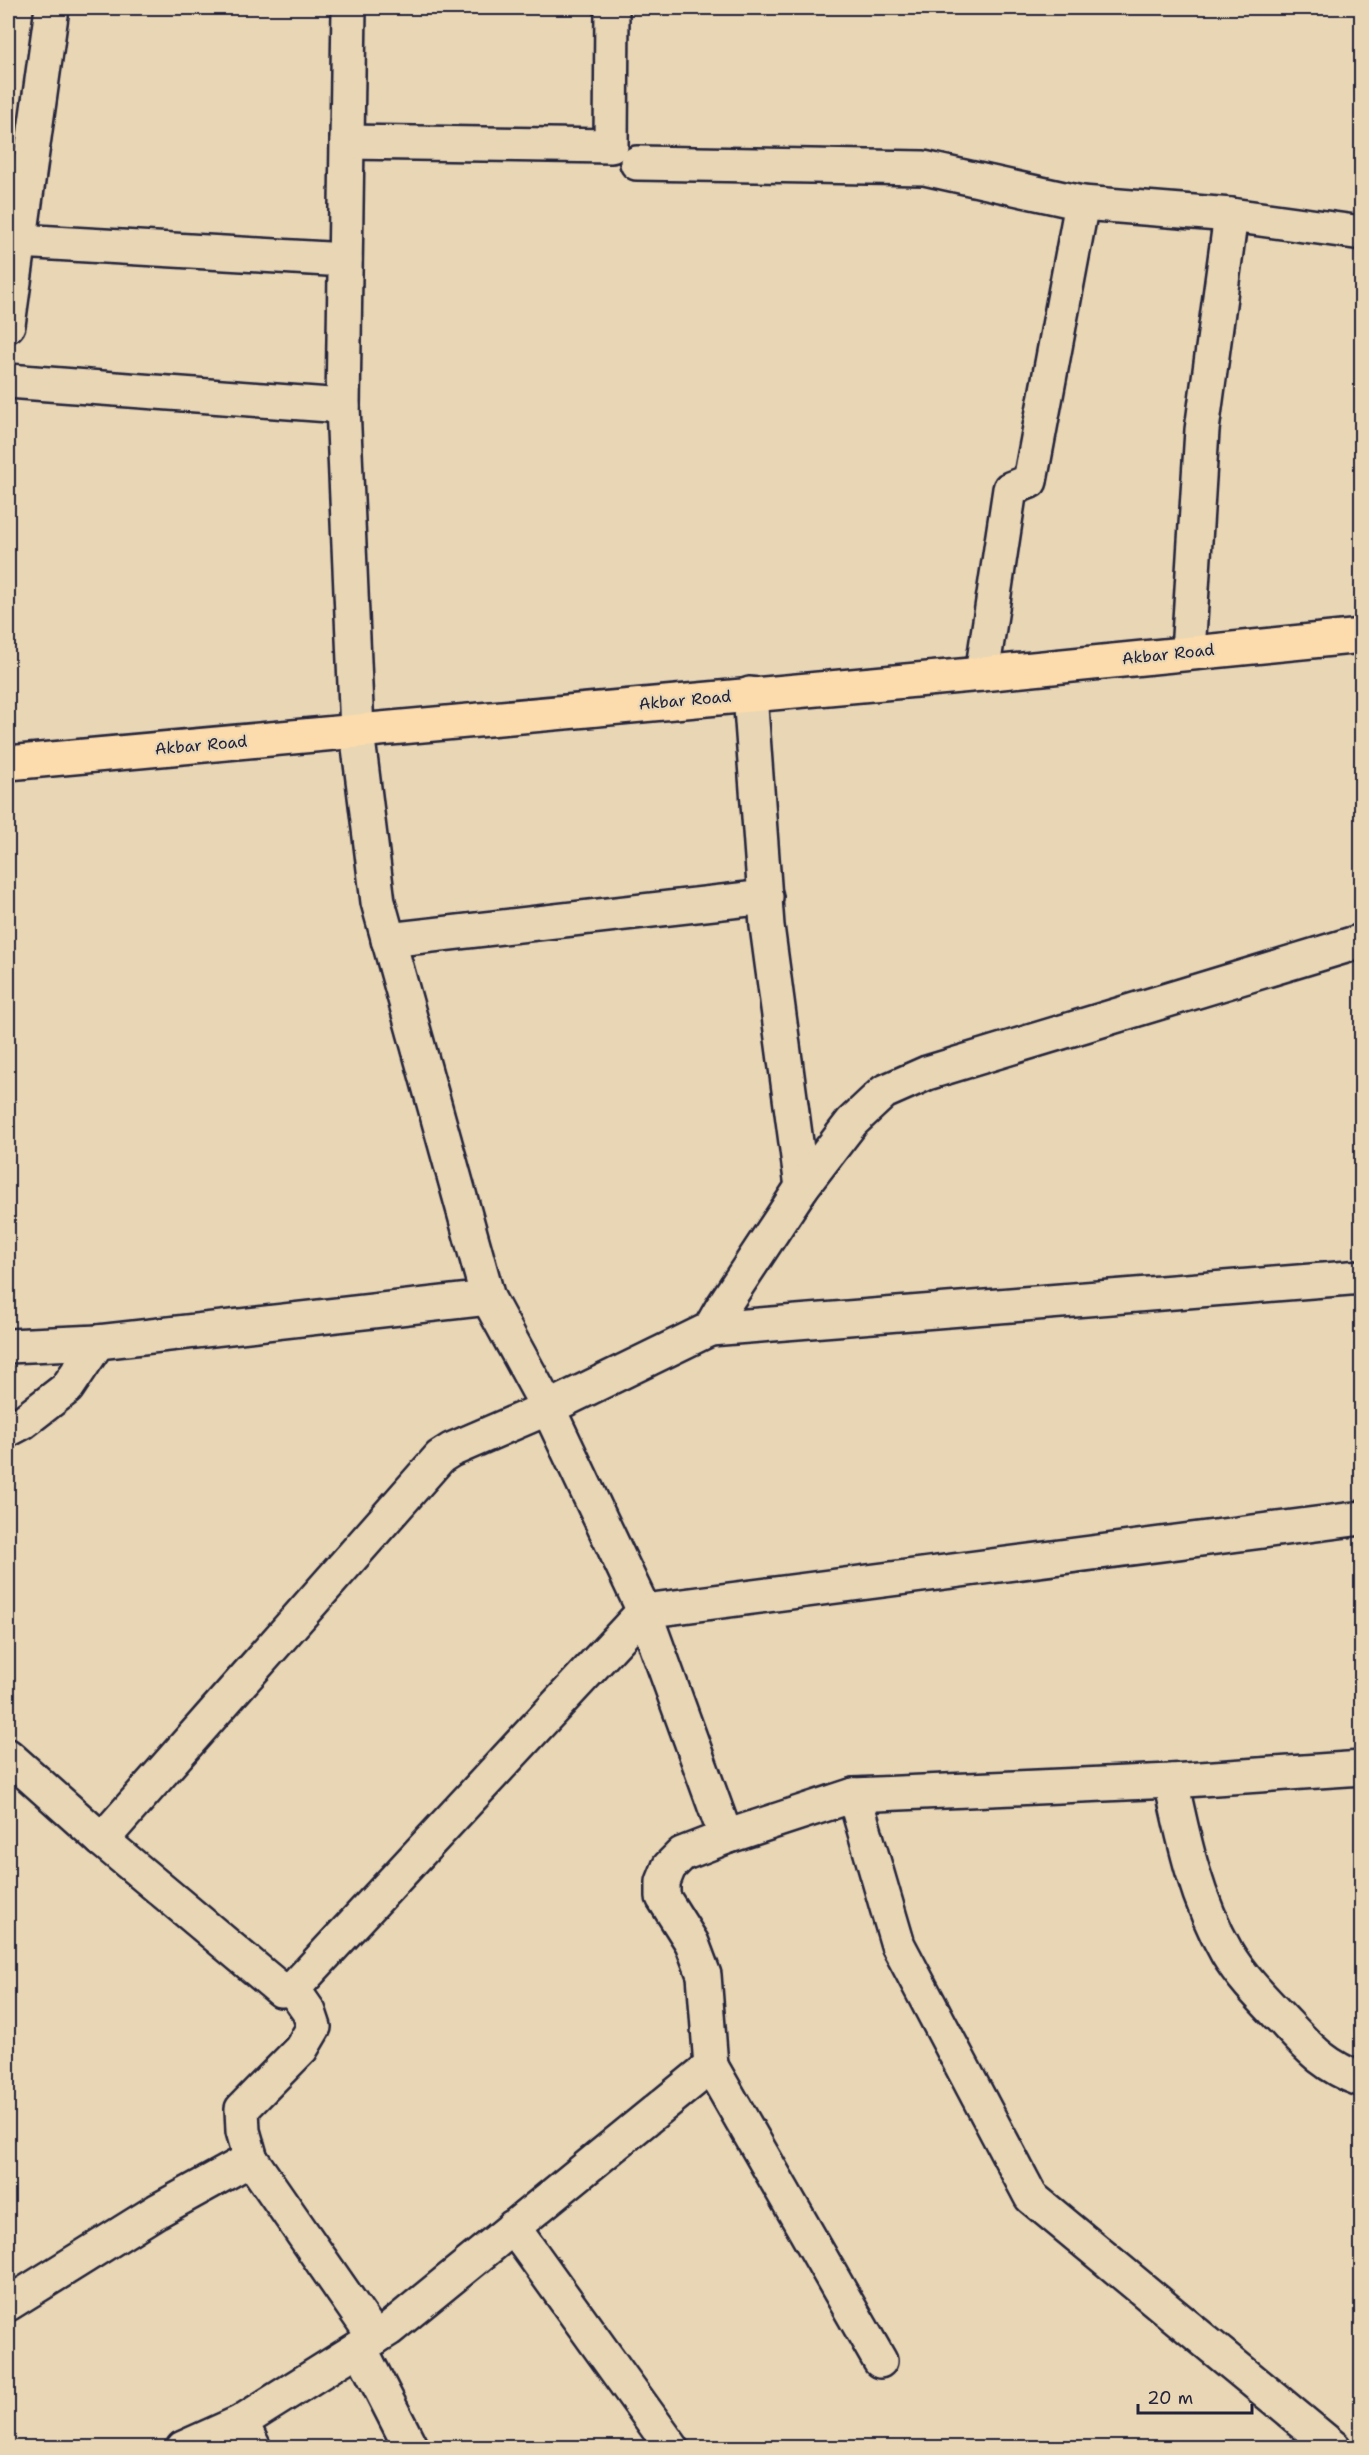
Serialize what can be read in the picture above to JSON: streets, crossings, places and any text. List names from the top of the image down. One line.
{"streets":{"main road":["Akbar Road"]},"scale_bar":"20 m"}
